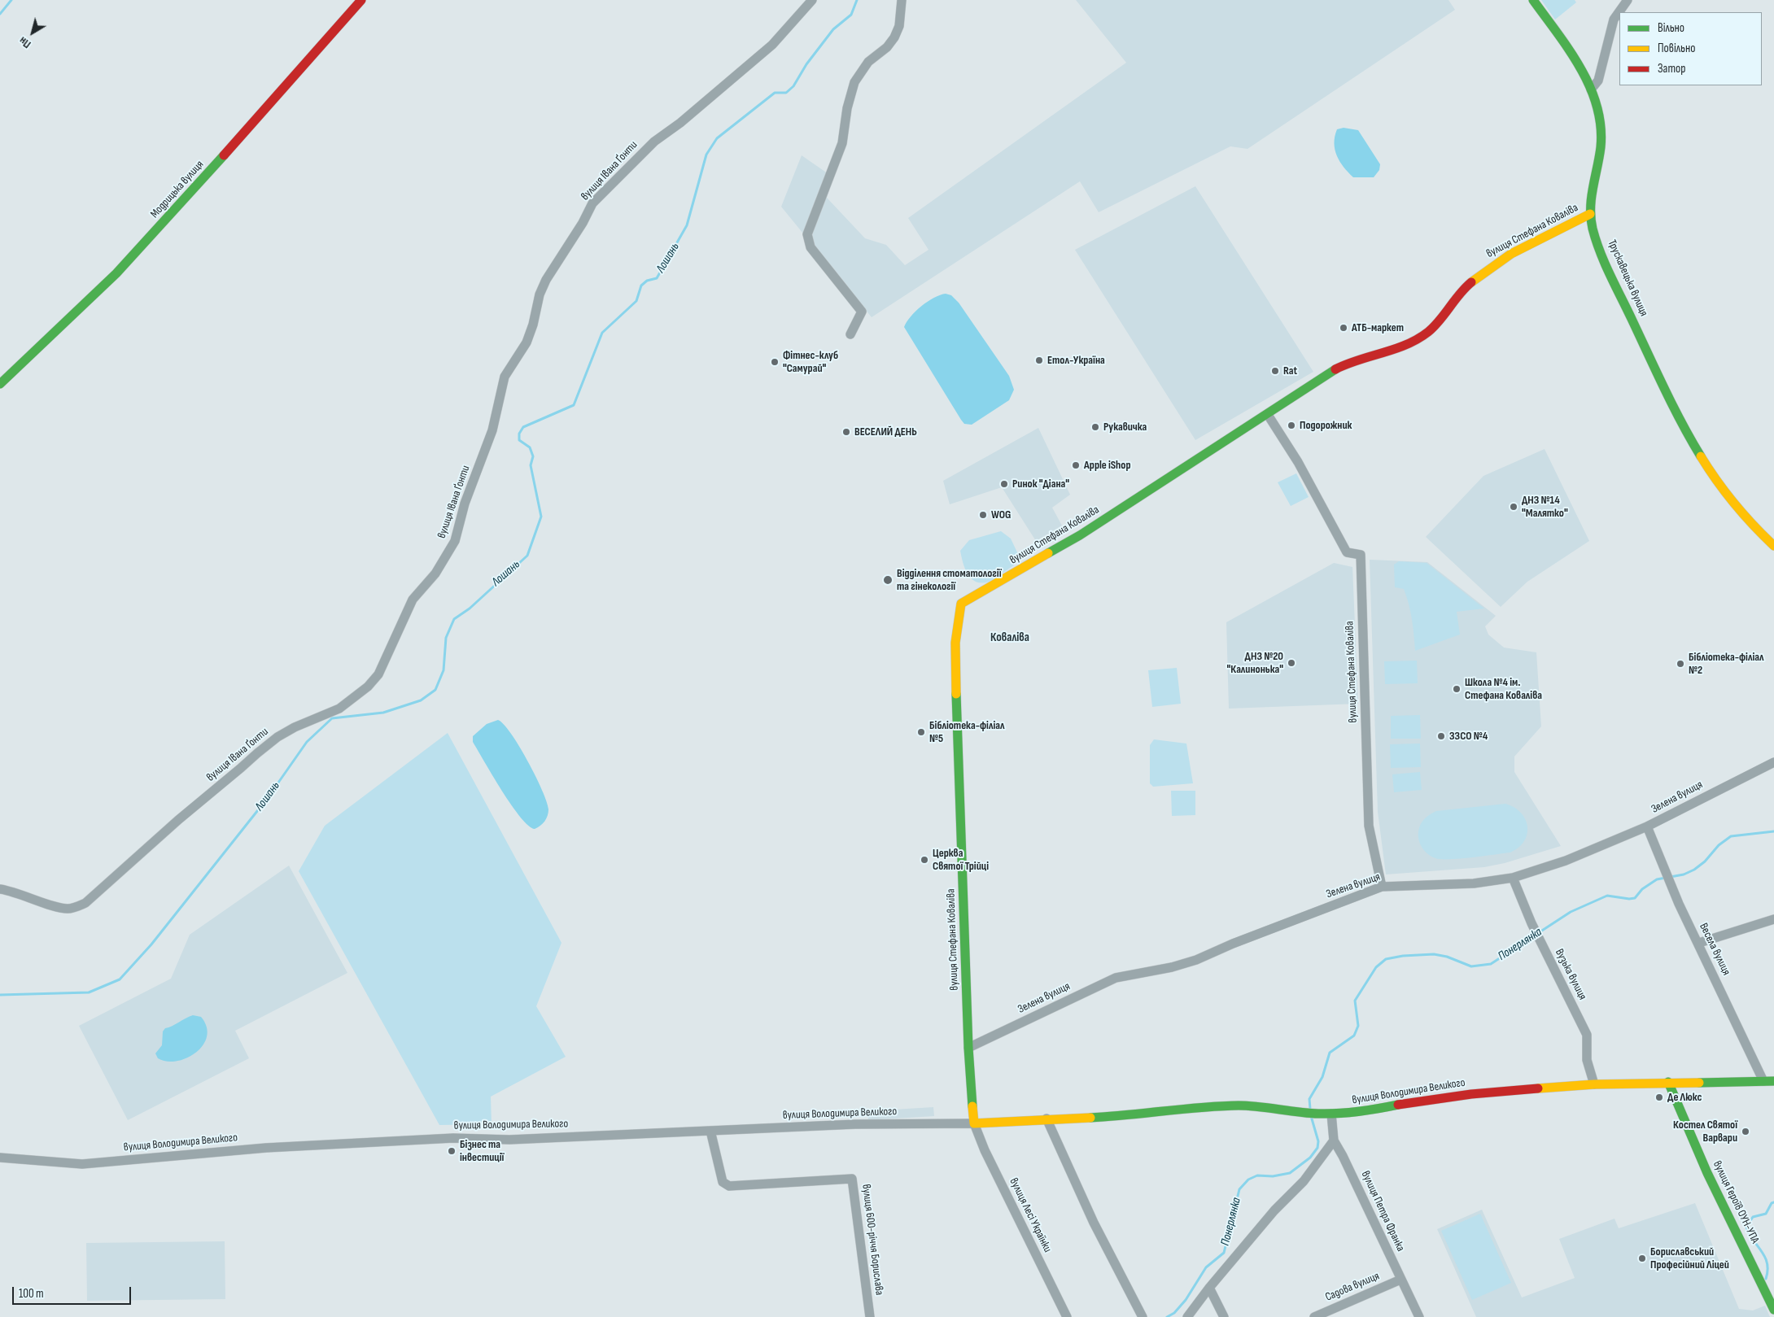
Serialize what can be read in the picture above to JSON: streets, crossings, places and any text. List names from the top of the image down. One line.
{"streets":{"street":["вулиця Івана Ґонти","Модрицька вулиця","вулиця Стефана Коваліва","Трускавецька вулиця","Зелена вулиця","Весела вулиця","Вузька вулиця","вулиця Володимира Великого","вулиця Героїв ОУН-УПА","вулиця Петра Франка","вулиця Лесі Українки","вулиця 600-річчя Борислава","Садова вулиця"]},"crossings":[["вулиця Стефана Коваліва","Трускавецька вулиця"],["вулиця Стефана Коваліва","Зелена вулиця"],["вулиця Стефана Коваліва","вулиця Володимира Великого"],["вулиця Стефана Коваліва","вулиця Лесі Українки"],["Зелена вулиця","Весела вулиця"],["Зелена вулиця","Вузька вулиця"],["Весела вулиця","вулиця Володимира Великого"],["Вузька вулиця","вулиця Володимира Великого"],["вулиця Володимира Великого","вулиця Героїв ОУН-УПА"],["вулиця Володимира Великого","вулиця Петра Франка"],["вулиця Володимира Великого","вулиця Лесі Українки"],["вулиця Володимира Великого","вулиця 600-річчя Борислава"],["вулиця Петра Франка","Садова вулиця"]],"districts":["Коваліва"],"water":["Лошань","Понерлянка"],"places":["АТБ-маркет","Етол-Україна","Фітнес-клуб \"Самурай\"","Rat","Подорожник","Рукавичка","ВЕСЕЛИЙ ДЕНЬ","Apple iShop","Ринок \"Діана\"","ДНЗ №14 \"Малятко\"","WOG","Відділення стоматології та гінекології","ДНЗ №20 \"Калинонька\"","Бібліотека-філіал №2","Школа №4 ім. Стефана Коваліва","Бібліотека-філіал №5","ЗЗСО №4","Церква Святої Трійці","Де Люкс","Костел Святої Варвари","Бізнес та інвестиції","Бориславський Професійний Ліцей"],"legend":["Вільно","Повільно","Затор"],"scale_bar":"100 m","north":"bottom left"}
